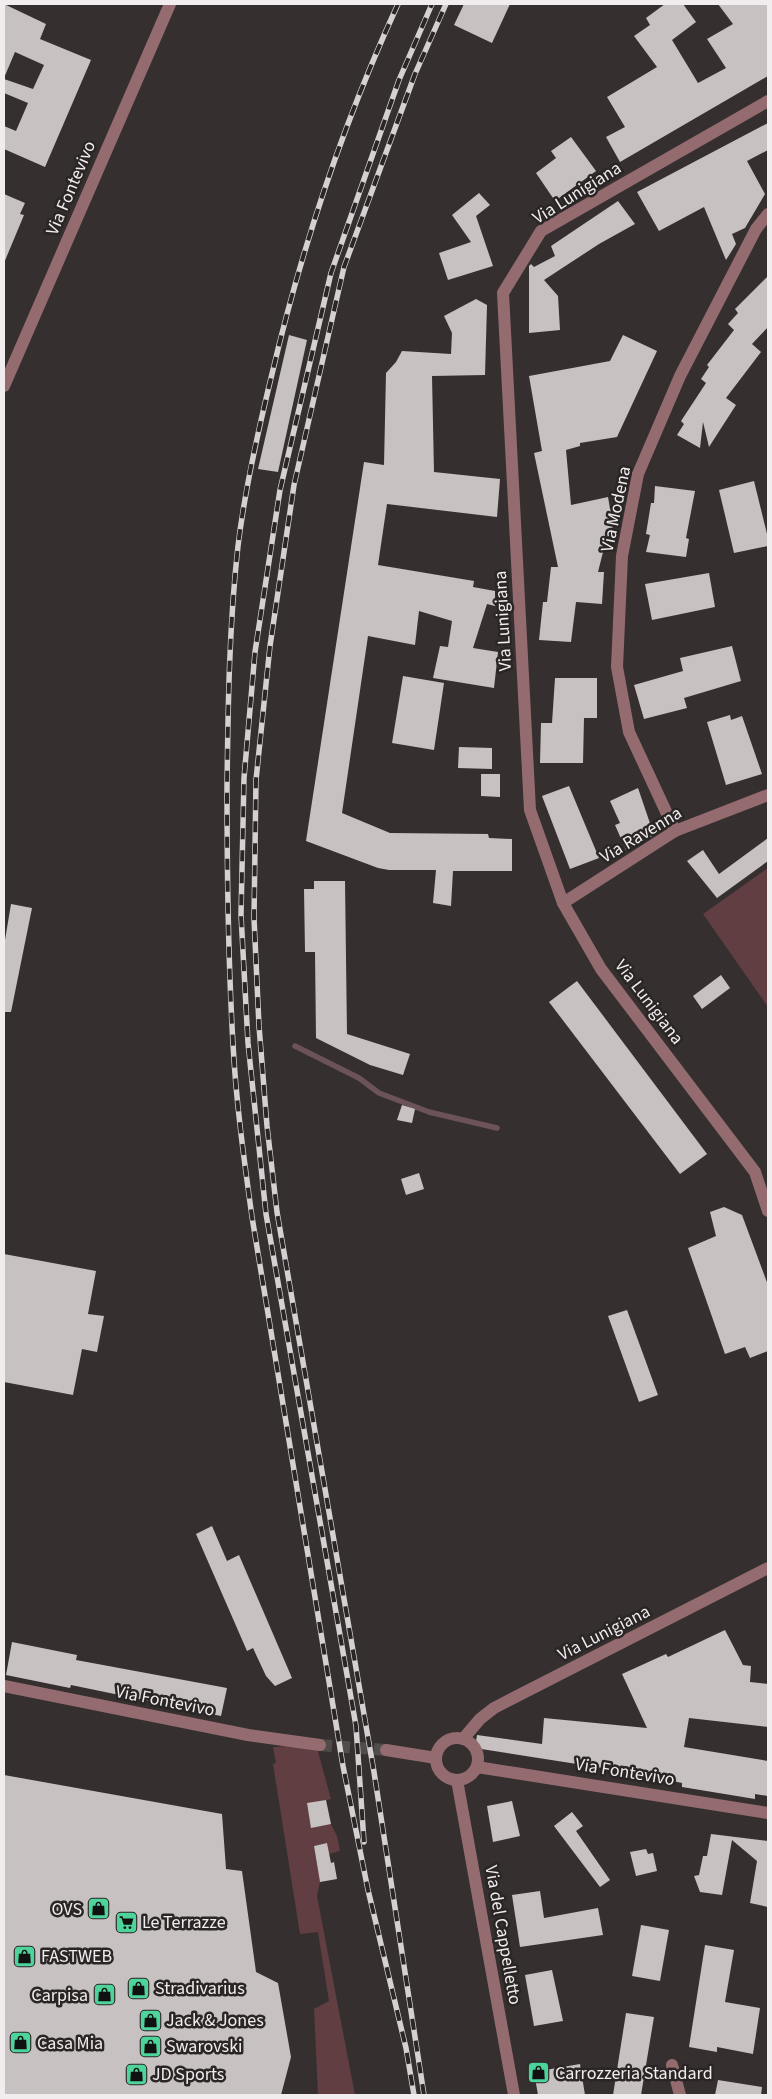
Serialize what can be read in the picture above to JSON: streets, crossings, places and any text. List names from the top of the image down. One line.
{"streets":{"street":["Via Fontevivo","Via Lunigiana","Via Modena","Via Ravenna","Via del Cappelletto"]},"crossings":[["Via Fontevivo","Via Lunigiana"],["Via Fontevivo","Via del Cappelletto"],["Via Lunigiana","Via Ravenna"],["Via Lunigiana","Via del Cappelletto"],["Via Modena","Via Ravenna"]],"places":{"shop":["OVS","FASTWEB","Stradivarius","Carpisa","Jack & Jones","Casa Mia","Swarovski","Carrozzeria Standard","JD Sports"],"supermarket":["Le Terrazze"]}}
